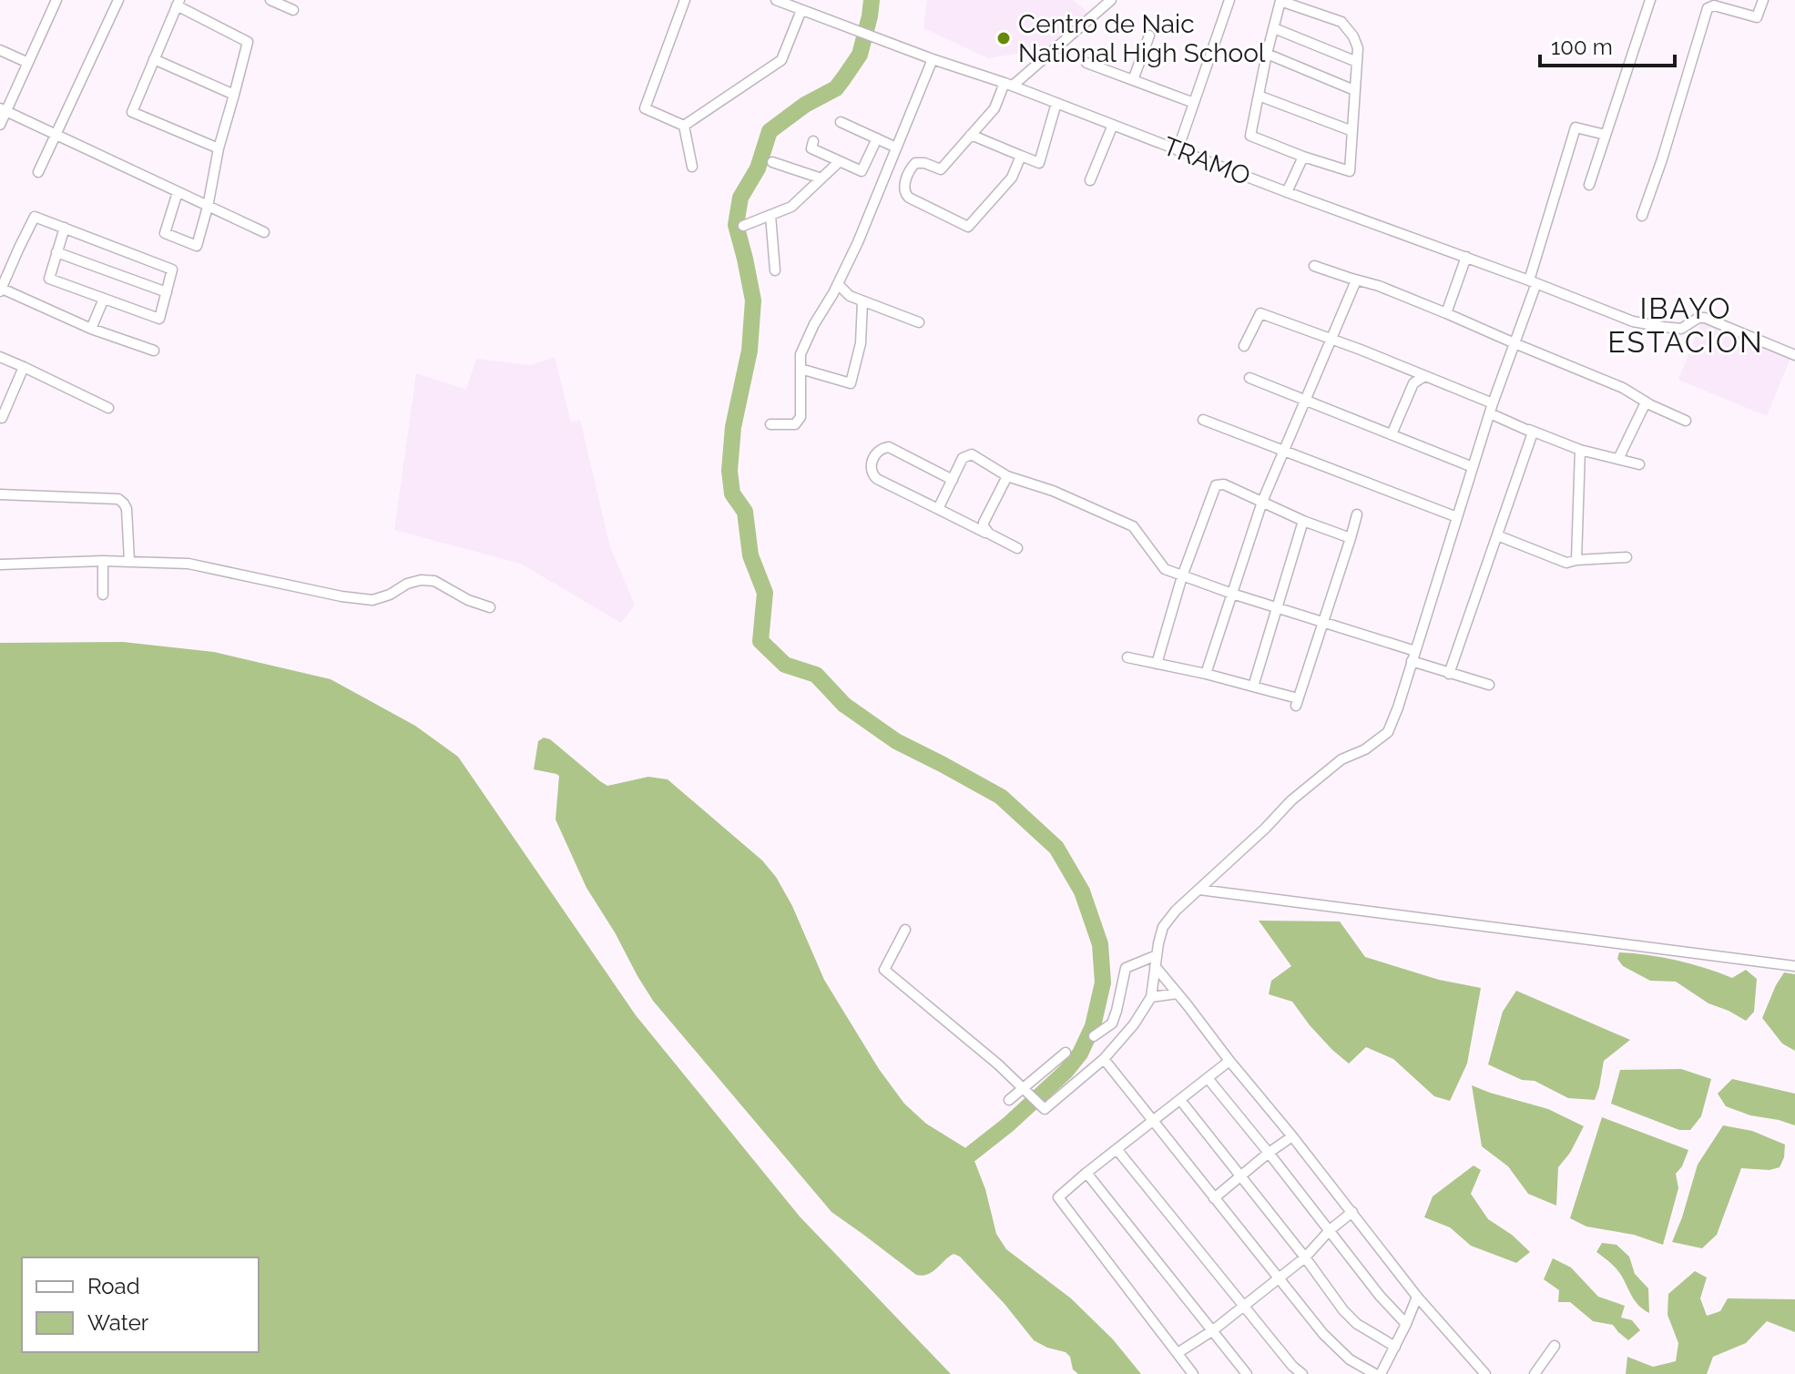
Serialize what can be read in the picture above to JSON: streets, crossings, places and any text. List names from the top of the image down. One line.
{"streets":{"street":["TRAMO"]},"districts":["IBAYO ESTACION"],"places":["Centro de Naic National High School"],"legend":["Road","Water"],"scale_bar":"100 m"}
